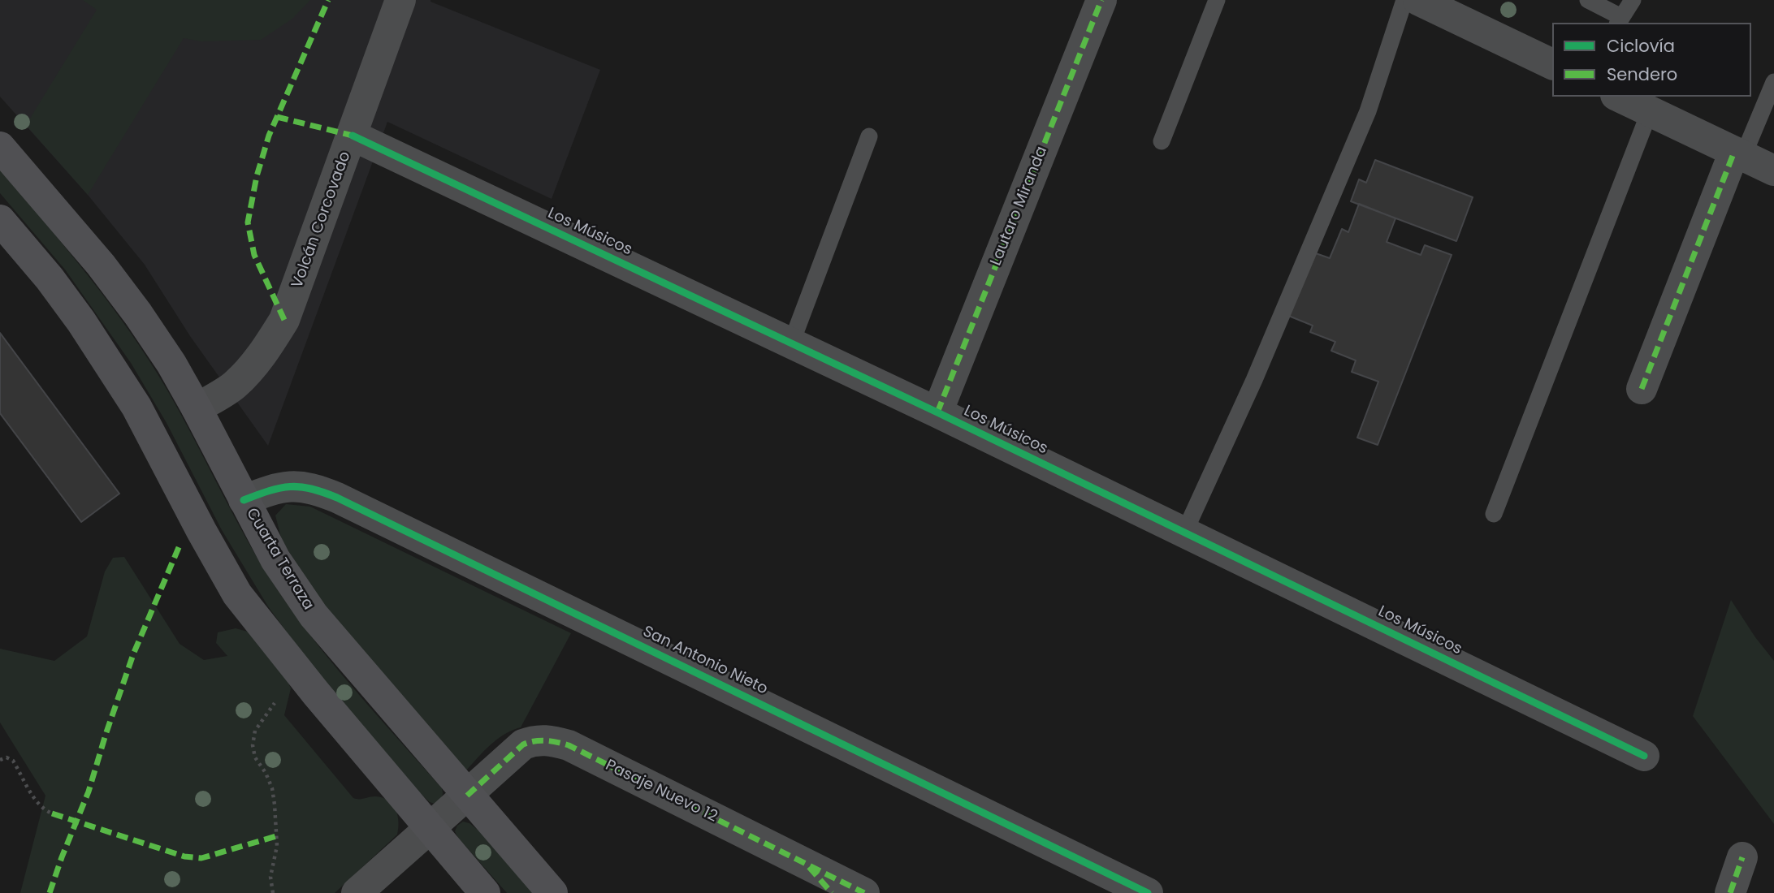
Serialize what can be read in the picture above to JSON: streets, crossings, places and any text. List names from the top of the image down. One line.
{"streets":{"main road":["Cuarta Terraza"],"street":["Lautaro Miranda","Volcán Corcovado","Los Músicos","San Antonio Nieto","Pasaje Nuevo 12"]},"crossings":[["Lautaro Miranda","Los Músicos"],["Volcán Corcovado","Los Músicos"],["Volcán Corcovado","Cuarta Terraza"],["Cuarta Terraza","San Antonio Nieto"],["Cuarta Terraza","Pasaje Nuevo 12"]],"legend":["Ciclovía","Sendero"]}
